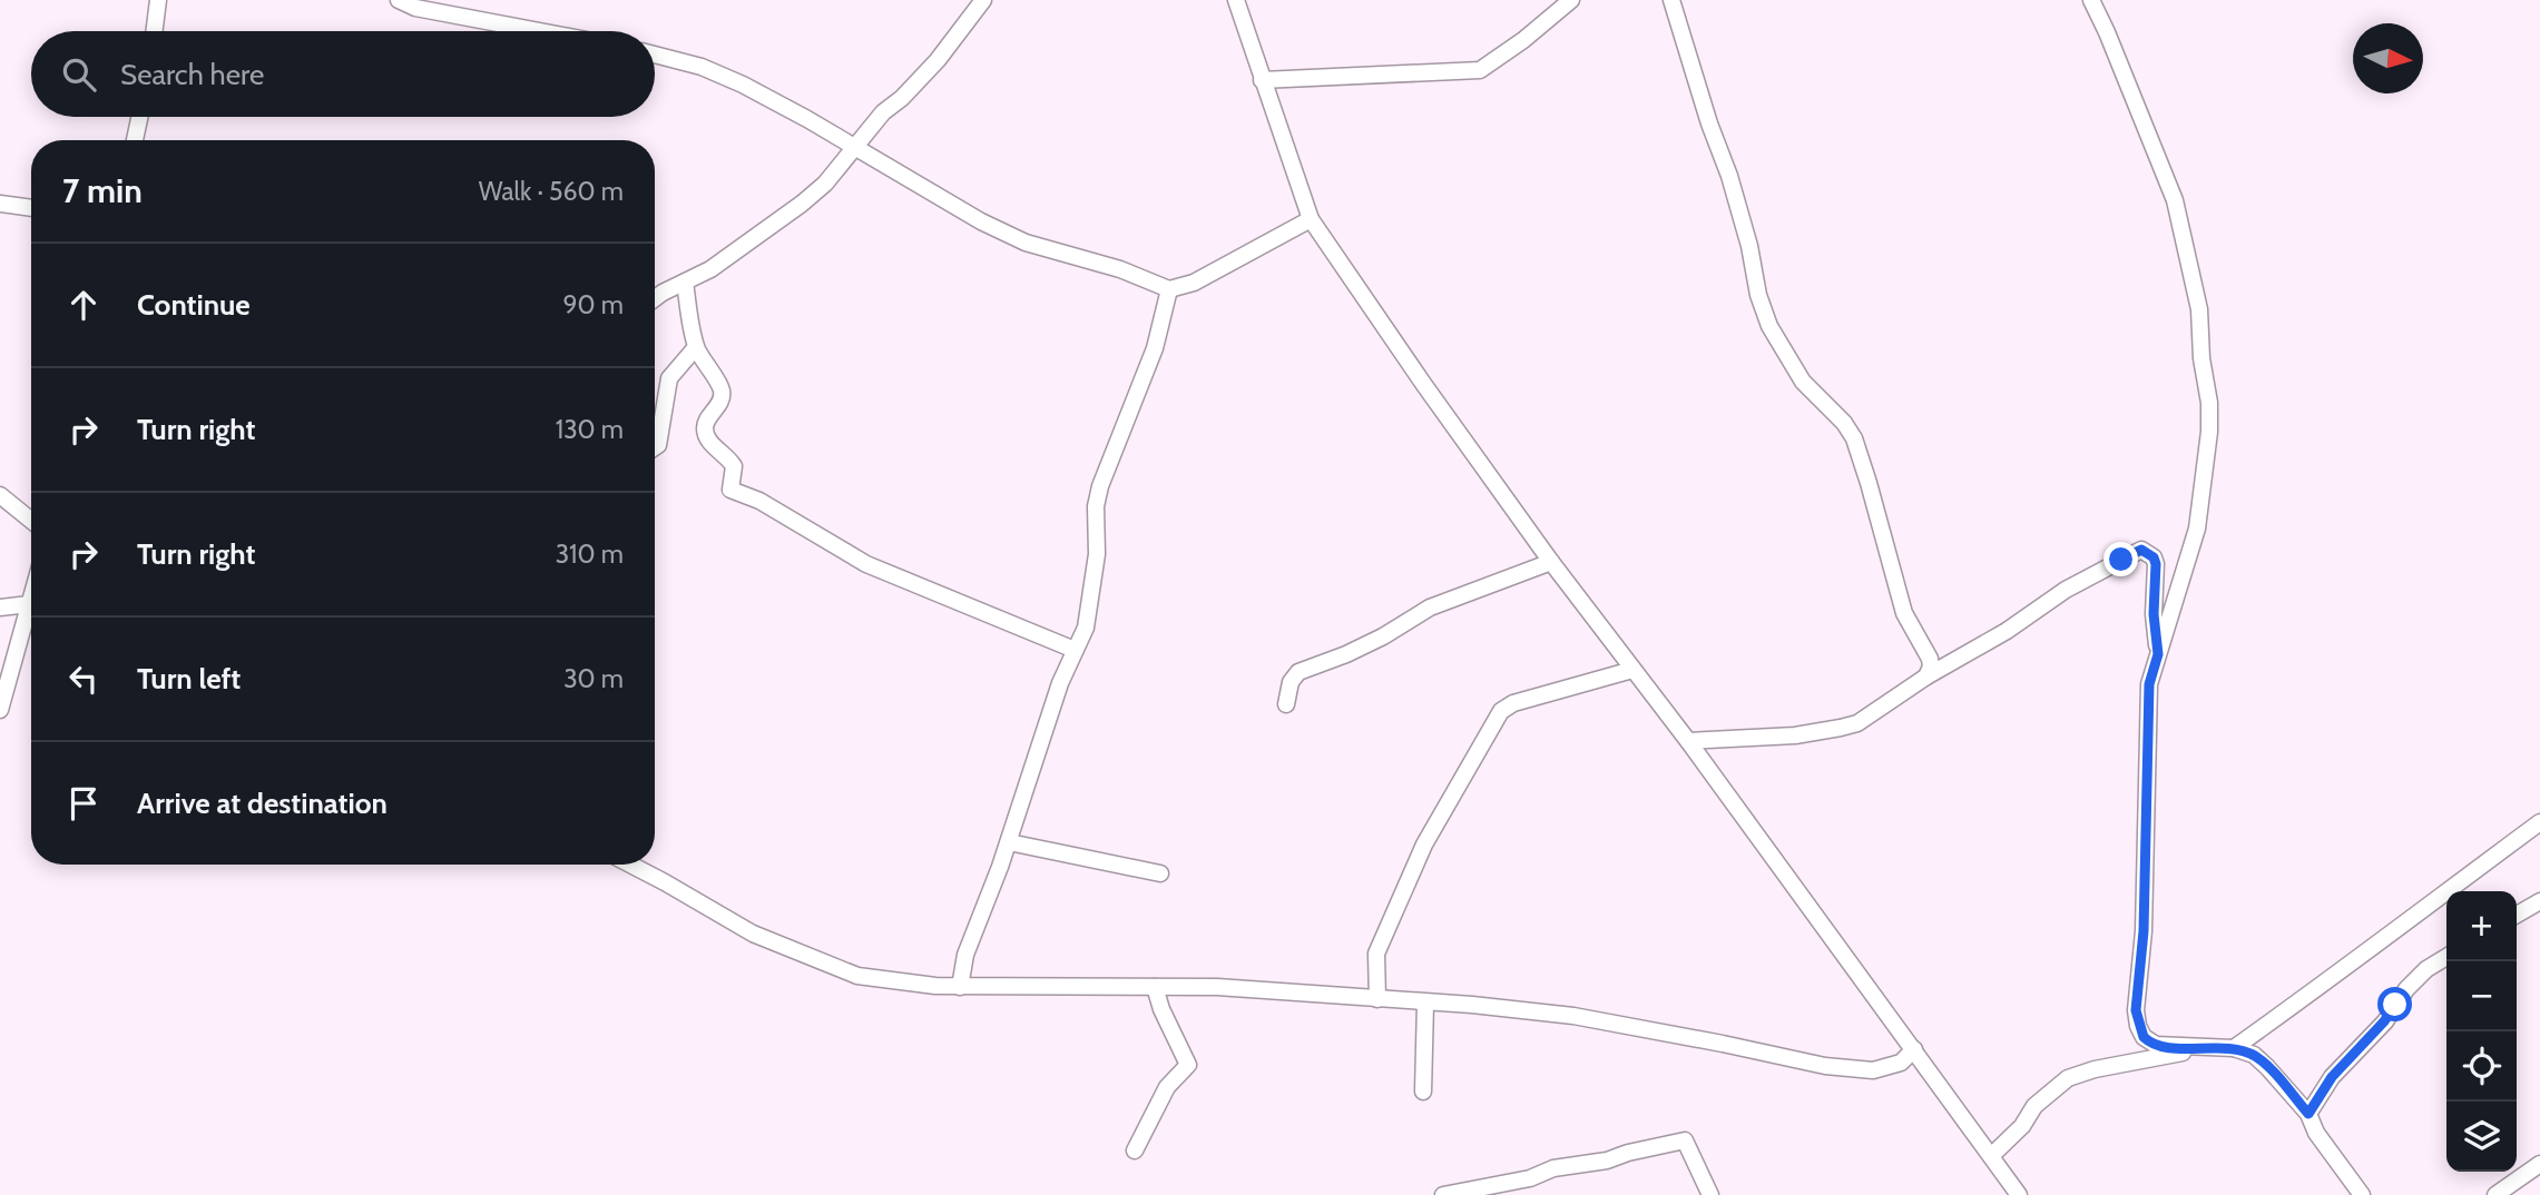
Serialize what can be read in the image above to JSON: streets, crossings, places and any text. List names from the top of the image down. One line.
{"north":"right","page":{"search":"Search here","heading":["7 min","Walk · 560 m"],"list":[["Continue","90 m"],["Turn right","130 m"],["Turn right","310 m"],["Turn left","30 m"],"Arrive at destination"],"map_buttons":["+","−"]}}
